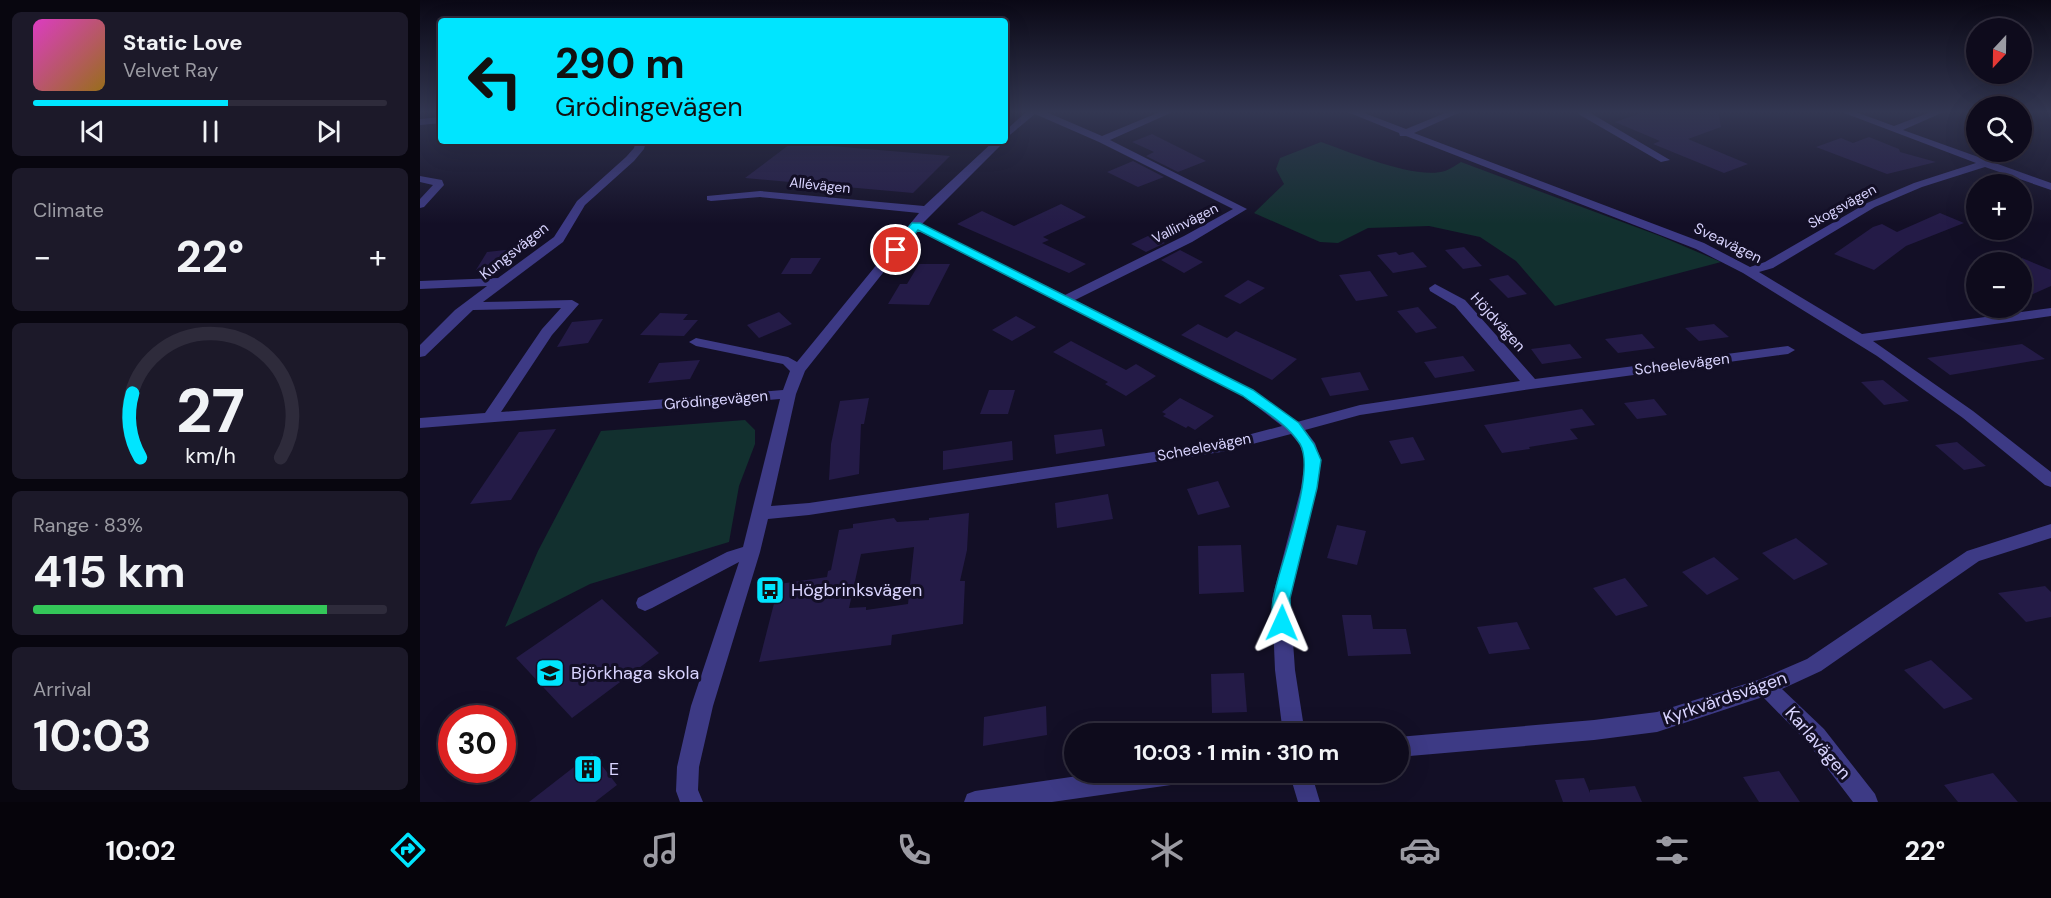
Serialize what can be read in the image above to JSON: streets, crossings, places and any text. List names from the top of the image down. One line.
{"streets":{"street":["Allévägen","Skogsvägen","Vallinvägen","Sveavägen","Kungsvägen","Höjdvägen","Scheelevägen","Grödingevägen","Kyrkvärdsvägen","Karlavägen"]},"crossings":[["Allévägen","Grödingevägen"],["Skogsvägen","Sveavägen"],["Höjdvägen","Scheelevägen"],["Kyrkvärdsvägen","Karlavägen"]],"places":{"bus stop":["Högbrinksvägen"],"school or university":["Björkhaga skola"],"building":["E"]},"north":"bottom","page":{"map_buttons":["+","−"],"turn":["290 m","Grödingevägen"],"song":["Static Love","Velvet Ray"],"tile":["Climate",["Range · 83%","415 km"],["Arrival","10:03"]],"heat":["−","22°","+"],"limit":"30","trip":"10:03 · 1 min · 310 m","tabs":["10:02","22°"],"gauge":["27","km/h"]}}
